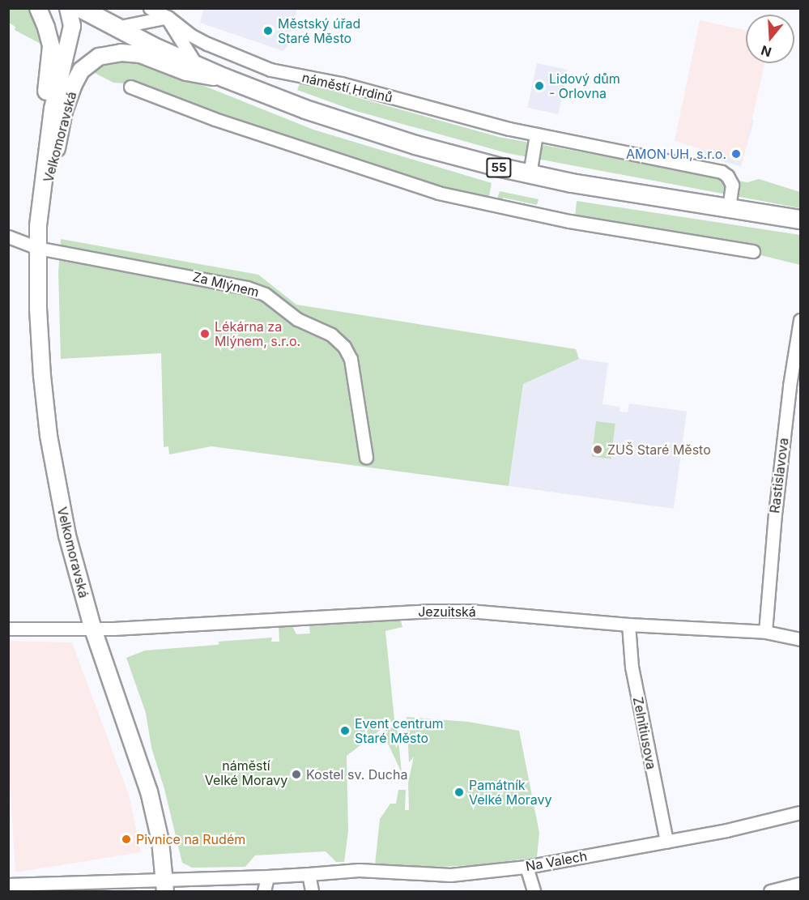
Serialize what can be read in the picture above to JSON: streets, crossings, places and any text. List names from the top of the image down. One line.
{"streets":{"main road":["55"],"street":["náměstí Hrdinů","Velkomoravská","Za Mlýnem","Rastislavova","Jezuitská","Zelnitiusova","Na Valech"]},"crossings":[["náměstí Hrdinů","55"],["Velkomoravská","55"],["Velkomoravská","Za Mlýnem"],["Velkomoravská","Jezuitská"],["Rastislavova","Jezuitská"],["Jezuitská","Zelnitiusova"],["Zelnitiusova","Na Valech"]],"parks":["náměstí Velké Moravy"],"places":["Městský úřad Staré Město","Lidový dům - Orlovna","AMON UH, s.r.o.","Lékárna za Mlýnem, s.r.o.","ZUŠ Staré Město","Event centrum Staré Město","Kostel sv. Ducha","Památník Velké Moravy","Pivnice na Rudém"],"north":"bottom"}
